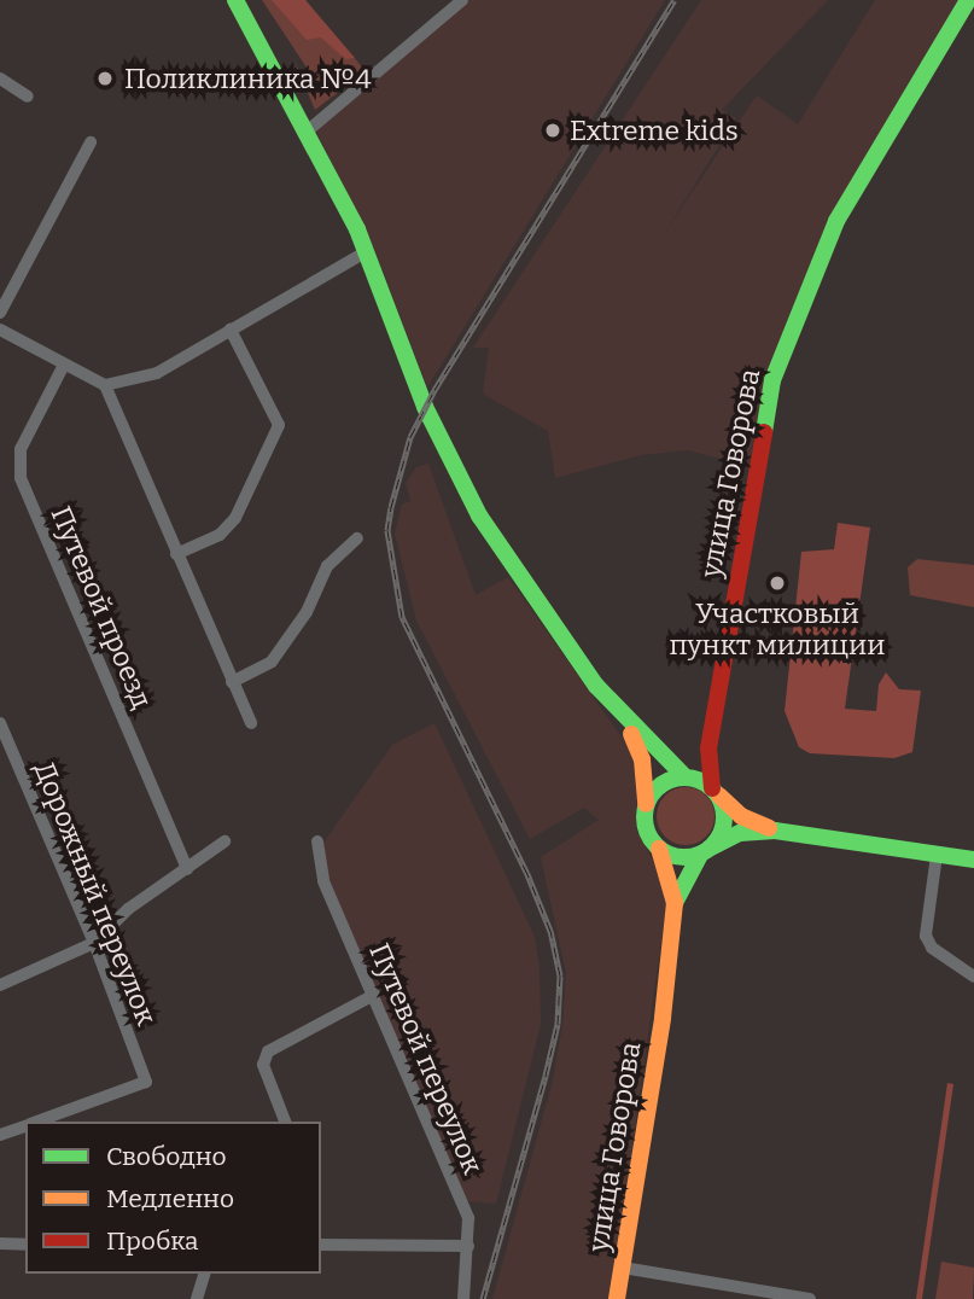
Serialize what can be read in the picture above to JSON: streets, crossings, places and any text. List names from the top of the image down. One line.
{"streets":{"main road":["улица Говорова"],"street":["Путевой проезд","Дорожный переулок","Путевой переулок"]},"places":["Поликлиника №4","Extreme kids","Участковый пункт милиции"],"legend":["Свободно","Медленно","Пробка"]}
